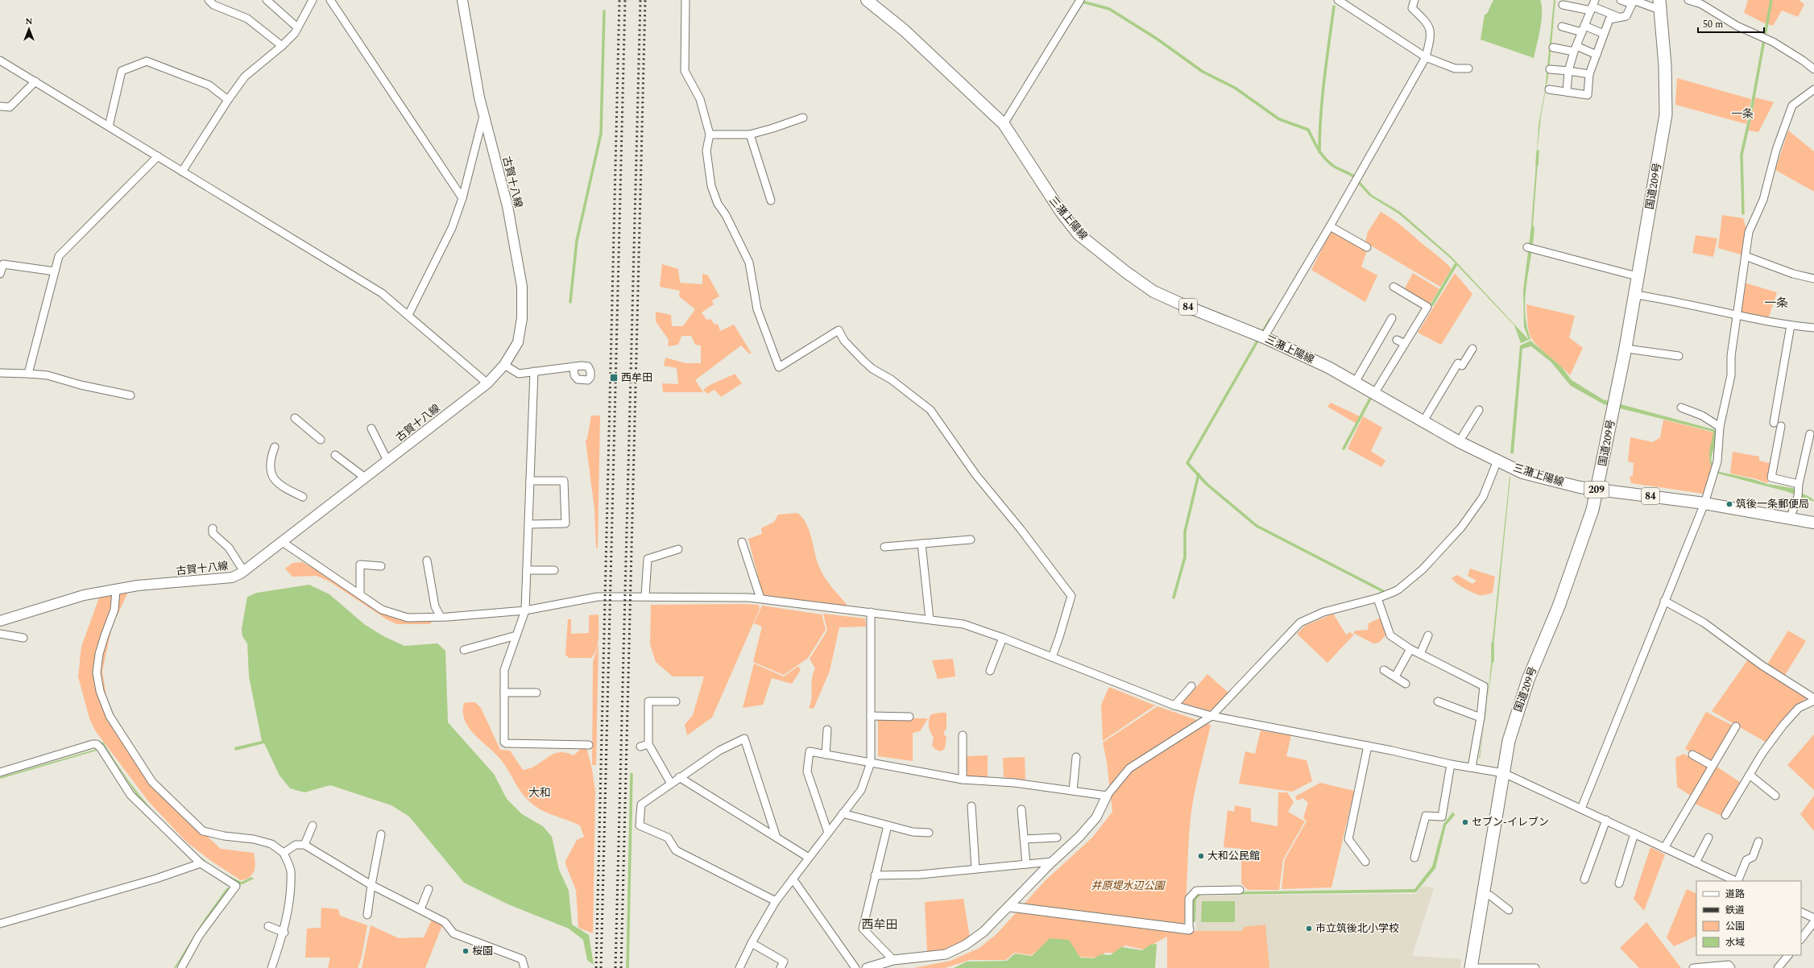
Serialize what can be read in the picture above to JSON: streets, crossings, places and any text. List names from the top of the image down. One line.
{"streets":{"highway":["国道209号","209"],"main road":["古賀十八線","三潴上陽線","84"]},"crossings":[["国道209号","三潴上陽線"]],"districts":["一条","一条","大和","西牟田"],"parks":["井原堤水辺公園"],"places":{"transit":["西牟田"],"other":["筑後一条郵便局","セブン-イレブン","大和公民館","市立筑後北小学校","桜園"]},"legend":["道路","鉄道","公園","水域"],"scale_bar":"50 m","north":"top"}
